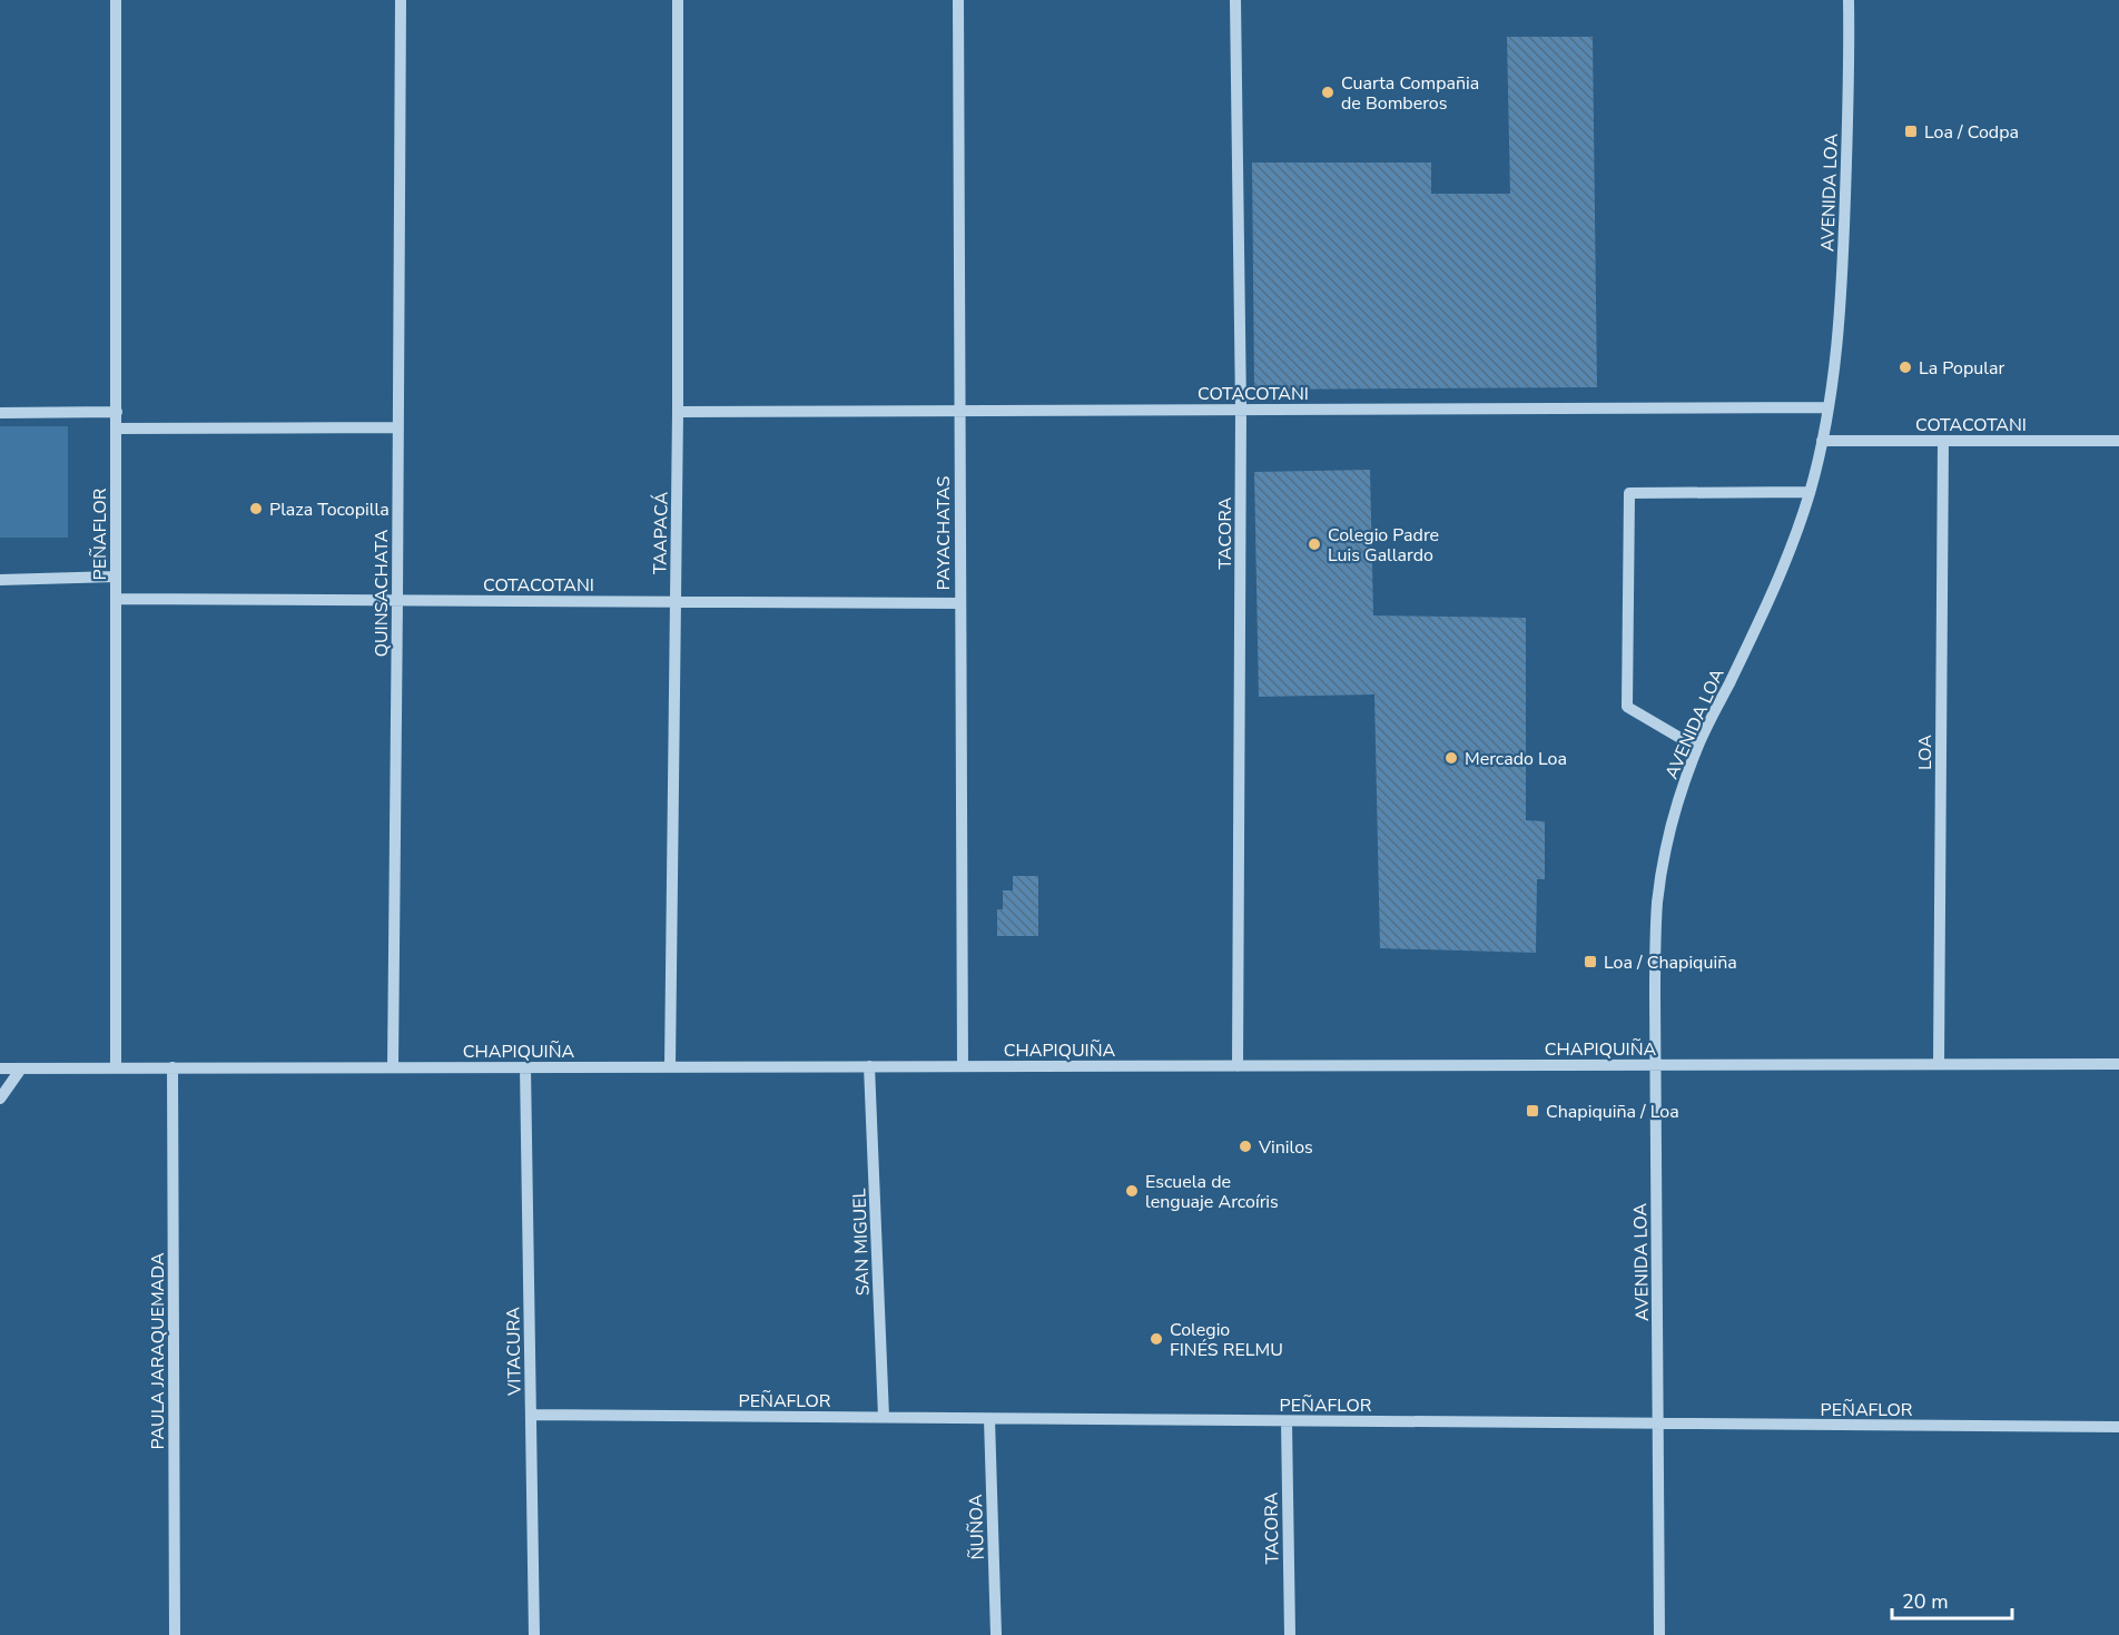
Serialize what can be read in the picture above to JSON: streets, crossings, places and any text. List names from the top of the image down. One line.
{"streets":{"street":["AVENIDA LOA","COTACOTANI","TAAPACÁ","PAYACHATAS","TACORA","PEÑAFLOR","QUINSACHATA","LOA","CHAPIQUIÑA","SAN MIGUEL","PAULA JARAQUEMADA","VITACURA","ÑUÑOA"]},"crossings":[["AVENIDA LOA","COTACOTANI"],["AVENIDA LOA","PEÑAFLOR"],["AVENIDA LOA","CHAPIQUIÑA"],["COTACOTANI","TAAPACÁ"],["COTACOTANI","PAYACHATAS"],["COTACOTANI","TACORA"],["COTACOTANI","PEÑAFLOR"],["COTACOTANI","QUINSACHATA"],["COTACOTANI","LOA"],["TAAPACÁ","CHAPIQUIÑA"],["PAYACHATAS","CHAPIQUIÑA"],["TACORA","PEÑAFLOR"],["TACORA","CHAPIQUIÑA"],["PEÑAFLOR","CHAPIQUIÑA"],["PEÑAFLOR","SAN MIGUEL"],["PEÑAFLOR","VITACURA"],["PEÑAFLOR","ÑUÑOA"],["QUINSACHATA","CHAPIQUIÑA"],["LOA","CHAPIQUIÑA"],["CHAPIQUIÑA","SAN MIGUEL"],["CHAPIQUIÑA","PAULA JARAQUEMADA"],["CHAPIQUIÑA","VITACURA"]],"places":{"other":["Cuarta Compañia de Bomberos","La Popular","Plaza Tocopilla","Colegio Padre Luis Gallardo","Mercado Loa","Vinilos","Escuela de lenguaje Arcoíris","Colegio FINÉS RELMU"],"transit":["Loa / Codpa","Loa / Chapiquiña","Chapiquiña / Loa"]},"scale_bar":"20 m"}
